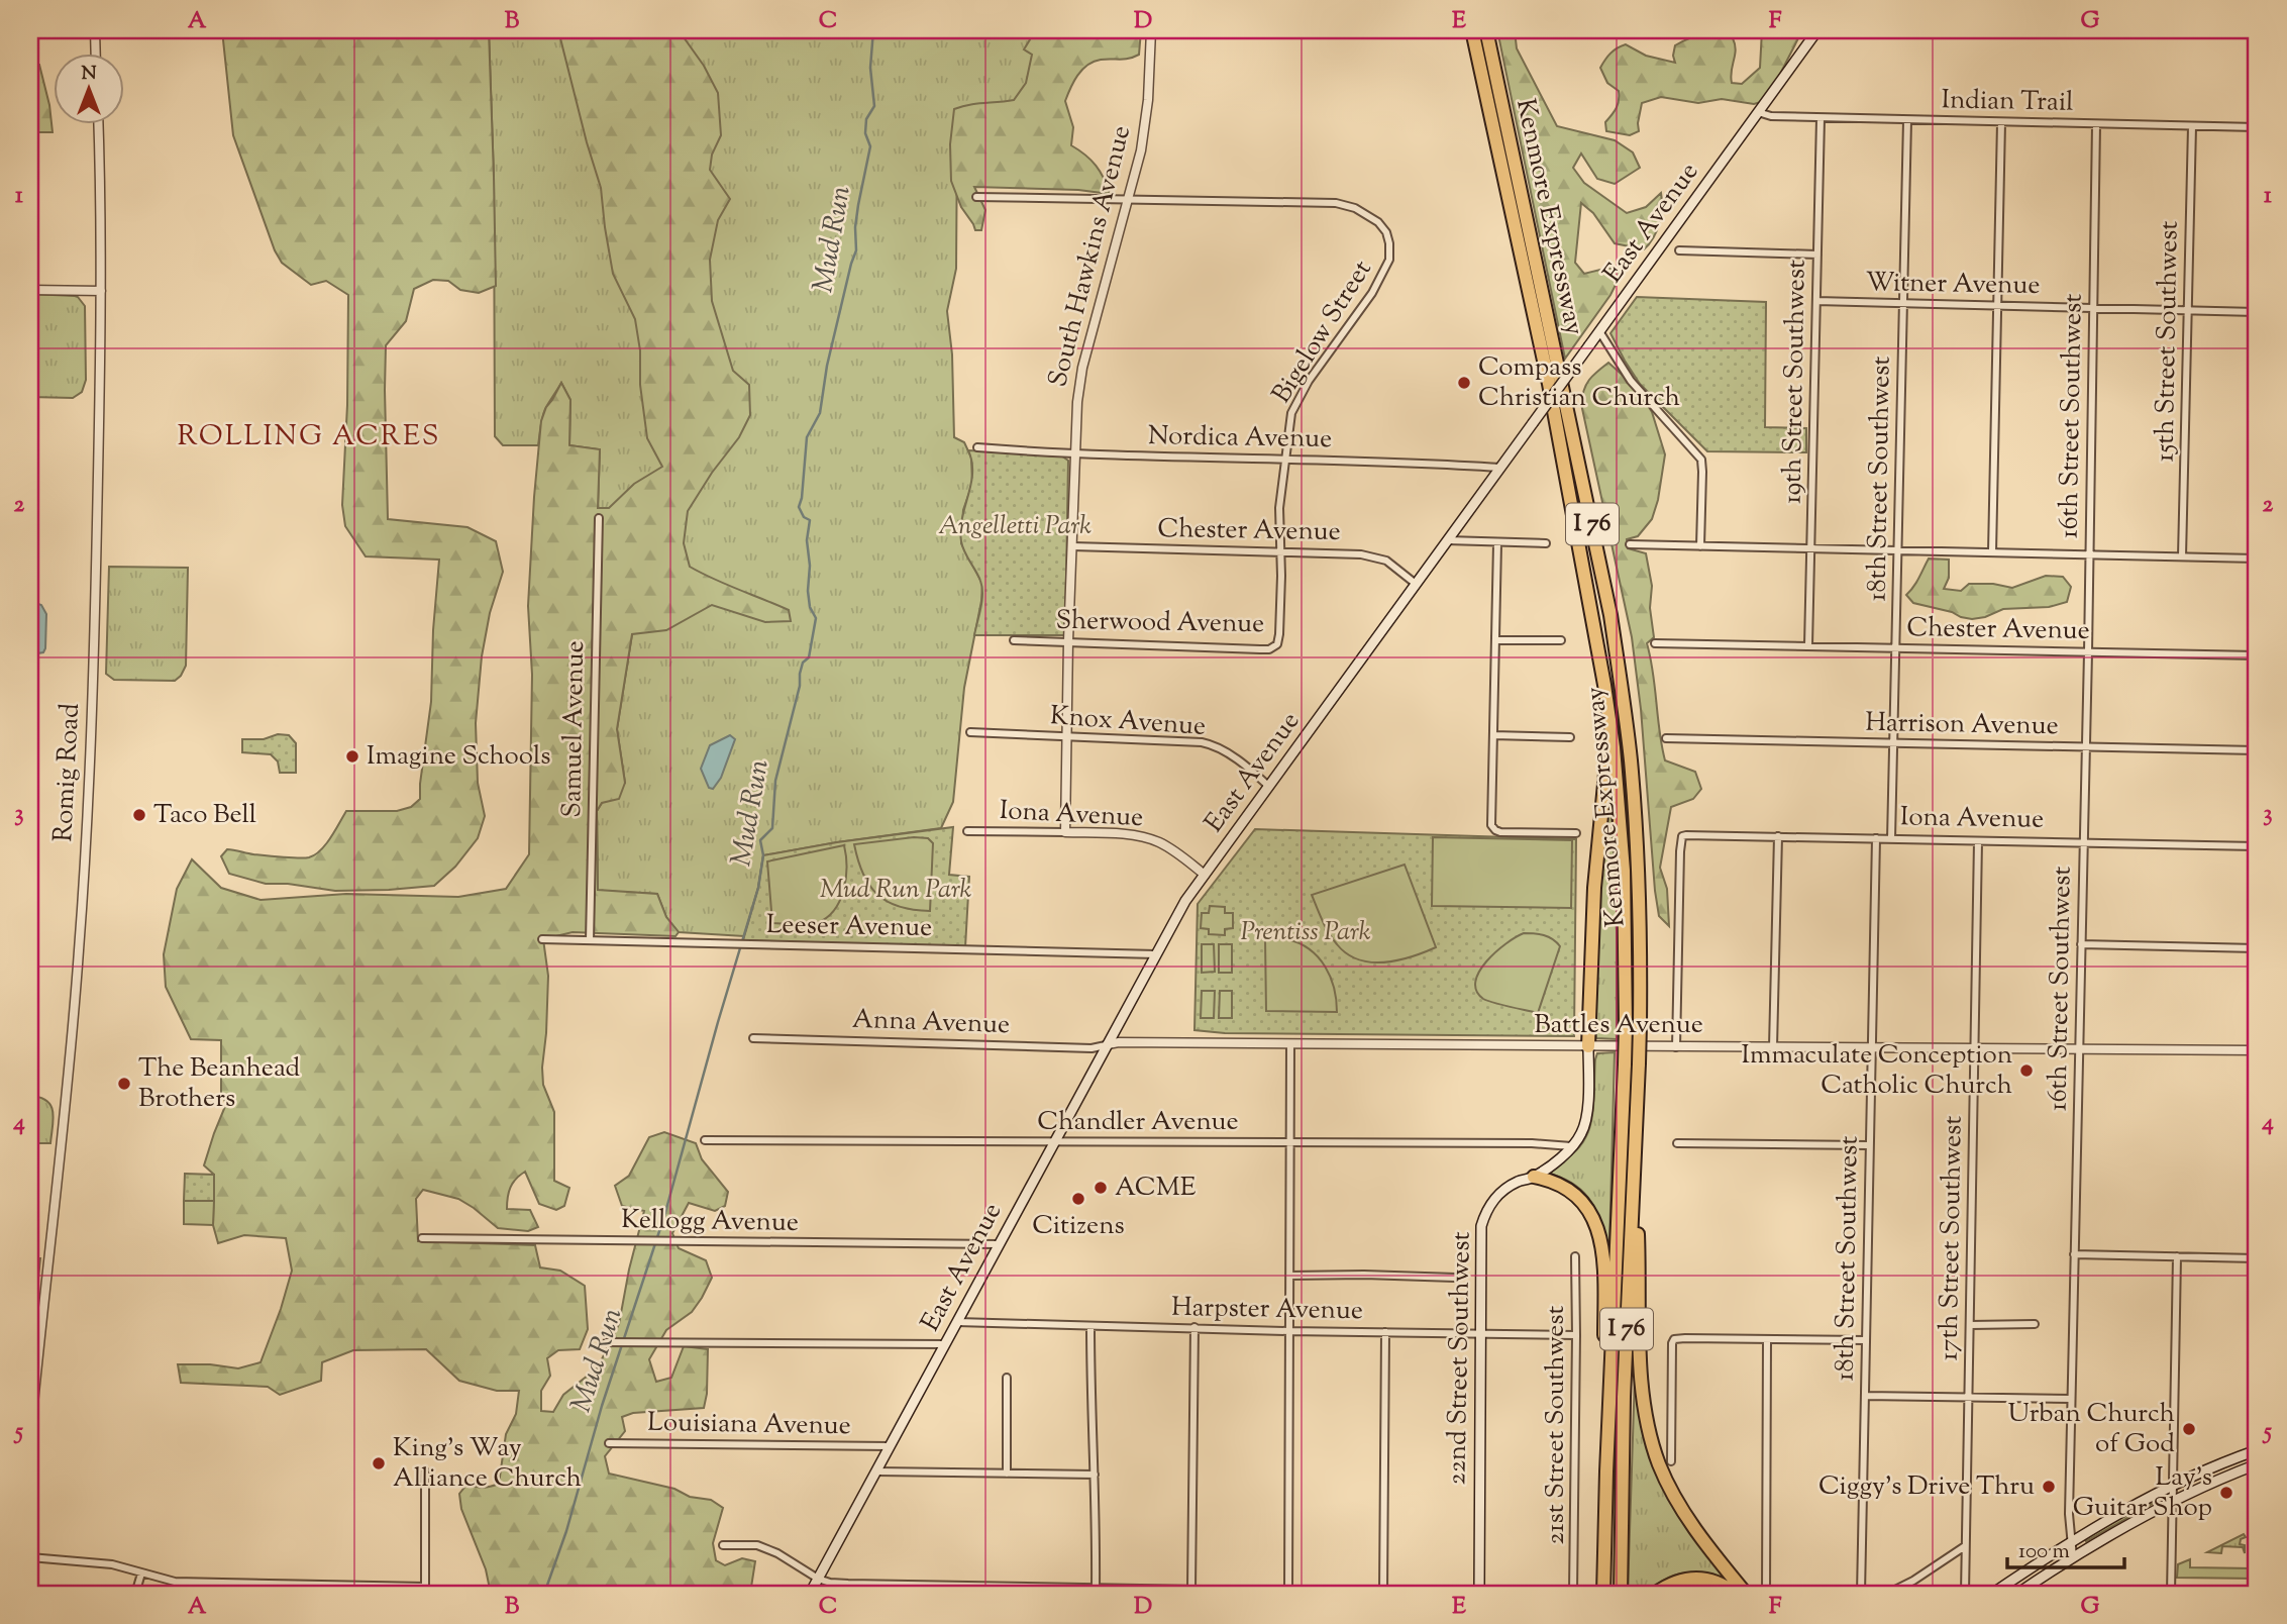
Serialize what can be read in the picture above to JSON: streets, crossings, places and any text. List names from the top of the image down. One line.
{"streets":{"highway":["Kenmore Expressway","I 76"],"main road":["East Avenue","22nd Street Southwest"],"street":["Indian Trail","South Hawkins Avenue","Witner Avenue","Bigelow Street","15th Street Southwest","19th Street Southwest","16th Street Southwest","Nordica Avenue","18th Street Southwest","Chester Avenue","Sherwood Avenue","Knox Avenue","Harrison Avenue","Samuel Avenue","Romig Road","Iona Avenue","Leeser Avenue","Anna Avenue","Battles Avenue","Chandler Avenue","Kellogg Avenue","17th Street Southwest","Harpster Avenue","Louisiana Avenue","21st Street Southwest"]},"crossings":[["Indian Trail","East Avenue"],["Indian Trail","15th Street Southwest"],["Indian Trail","19th Street Southwest"],["Indian Trail","16th Street Southwest"],["Indian Trail","18th Street Southwest"],["East Avenue","Nordica Avenue"],["East Avenue","Chester Avenue"],["East Avenue","Knox Avenue"],["East Avenue","Iona Avenue"],["East Avenue","Leeser Avenue"],["East Avenue","Anna Avenue"],["East Avenue","Battles Avenue"],["East Avenue","Chandler Avenue"],["East Avenue","Kellogg Avenue"],["East Avenue","Harpster Avenue"],["East Avenue","Louisiana Avenue"],["South Hawkins Avenue","Bigelow Street"],["South Hawkins Avenue","Nordica Avenue"],["South Hawkins Avenue","Chester Avenue"],["South Hawkins Avenue","Sherwood Avenue"],["South Hawkins Avenue","Knox Avenue"],["South Hawkins Avenue","Iona Avenue"],["Witner Avenue","15th Street Southwest"],["Witner Avenue","19th Street Southwest"],["Witner Avenue","16th Street Southwest"],["Witner Avenue","18th Street Southwest"],["Bigelow Street","Nordica Avenue"],["Bigelow Street","Chester Avenue"],["Bigelow Street","Sherwood Avenue"],["19th Street Southwest","Chester Avenue"],["16th Street Southwest","Chester Avenue"],["16th Street Southwest","Harrison Avenue"],["16th Street Southwest","Iona Avenue"],["16th Street Southwest","Battles Avenue"],["18th Street Southwest","Chester Avenue"],["18th Street Southwest","Harrison Avenue"],["18th Street Southwest","Iona Avenue"],["18th Street Southwest","Battles Avenue"],["Samuel Avenue","Leeser Avenue"],["Iona Avenue","Battles Avenue"],["Iona Avenue","17th Street Southwest"],["Anna Avenue","Battles Avenue"],["Battles Avenue","17th Street Southwest"],["Battles Avenue","22nd Street Southwest"],["Chandler Avenue","22nd Street Southwest"],["Harpster Avenue","22nd Street Southwest"],["Harpster Avenue","21st Street Southwest"]],"districts":["ROLLING ACRES"],"water":["Mud Run"],"parks":["Angelletti Park","Mud Run Park","Prentiss Park"],"places":["Compass Christian Church","Imagine Schools","Taco Bell","Immaculate Conception Catholic Church","The Beanhead Brothers","ACME","Citizens","Urban Church of God","King's Way Alliance Church","Ciggy's Drive Thru","Lay's Guitar Shop"],"scale_bar":"100 m","north":"top","grid":{"columns":["A","B","C","D","E","F","G"],"rows":["1","2","3","4","5"]}}
